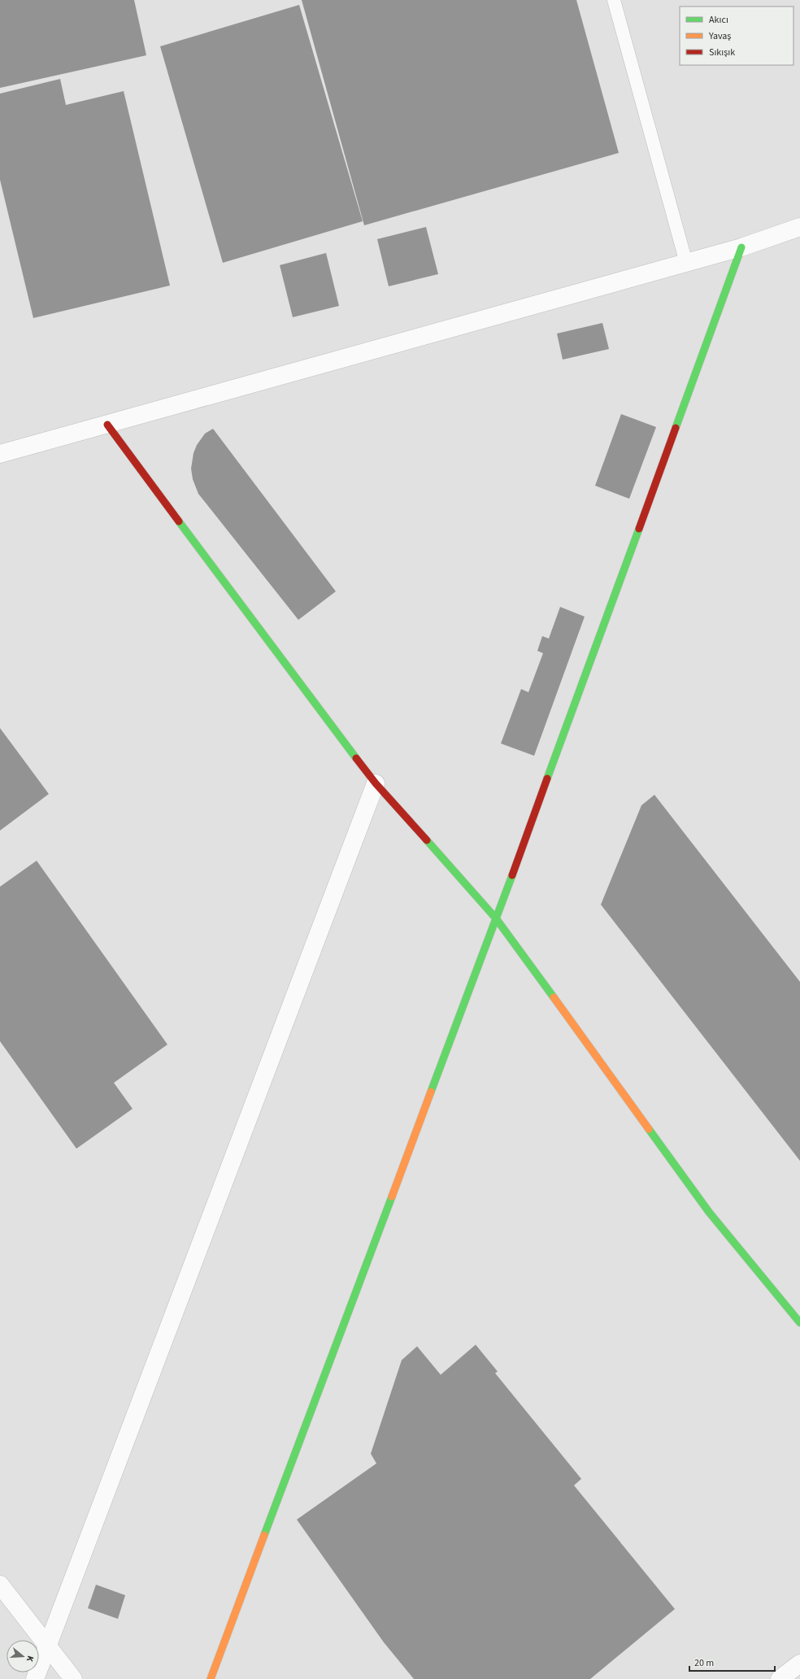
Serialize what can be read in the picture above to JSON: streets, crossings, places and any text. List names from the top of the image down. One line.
{"legend":["Akıcı","Yavaş","Sıkışık"],"scale_bar":"20 m","north":"right"}
